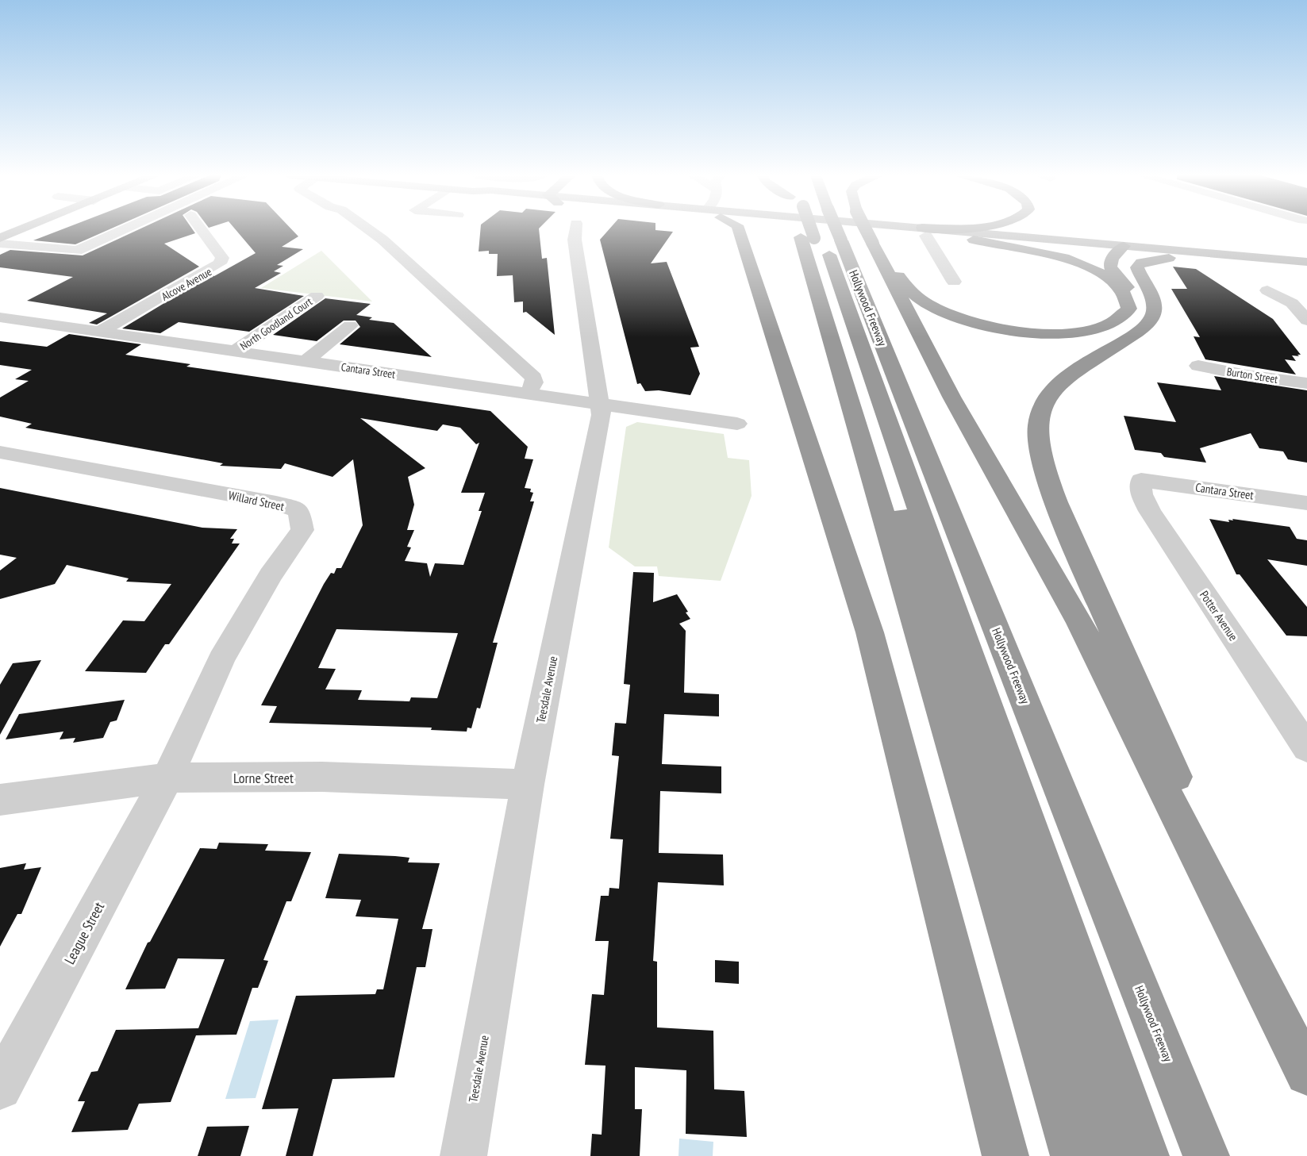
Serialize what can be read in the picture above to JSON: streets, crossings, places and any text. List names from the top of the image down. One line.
{"streets":{"highway":["Hollywood Freeway"],"street":["Alcove Avenue","North Goodland Court","Cantara Street","Burton Street","Willard Street","Potter Avenue","Teesdale Avenue","Lorne Street","League Street"]},"crossings":[["Alcove Avenue","Cantara Street"],["North Goodland Court","Cantara Street"],["Cantara Street","Potter Avenue"],["Cantara Street","Teesdale Avenue"],["Willard Street","Lorne Street"],["Willard Street","League Street"],["Teesdale Avenue","Lorne Street"],["Lorne Street","League Street"]]}
